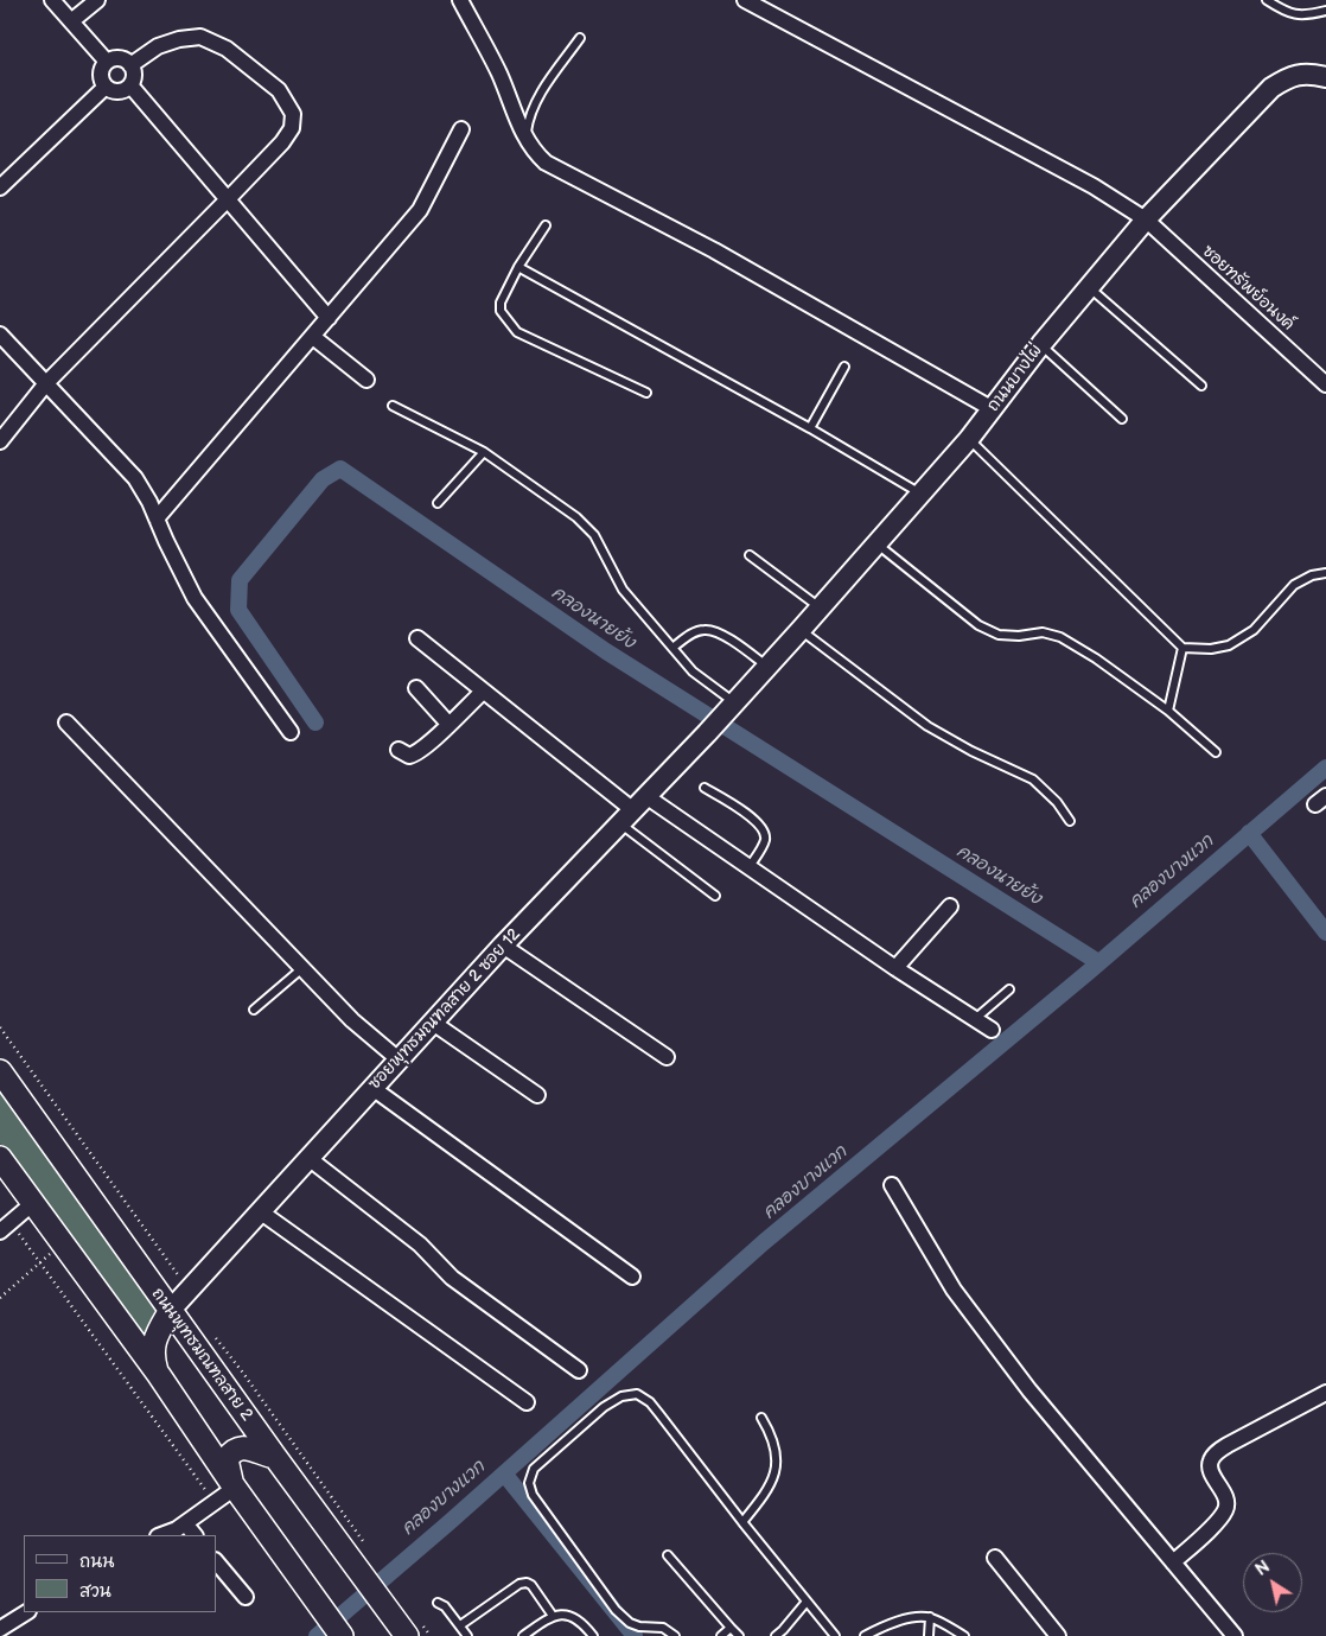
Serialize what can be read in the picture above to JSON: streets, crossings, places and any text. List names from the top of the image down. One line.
{"streets":{"main road":["ถนนพุทธมณฑลสาย 2"],"street":["ซอยทรัพย์อนงค์","ถนนบางไผ่","ซอยพุทธมณฑลสาย 2 ซอย 12"]},"crossings":[["ซอยทรัพย์อนงค์","ถนนบางไผ่"],["ถนนบางไผ่","ซอยพุทธมณฑลสาย 2 ซอย 12"],["ซอยพุทธมณฑลสาย 2 ซอย 12","ถนนพุทธมณฑลสาย 2"]],"water":["คลองนายย้ง","คลองบางแวก"],"legend":["ถนน","สวน"],"north":"top left"}
